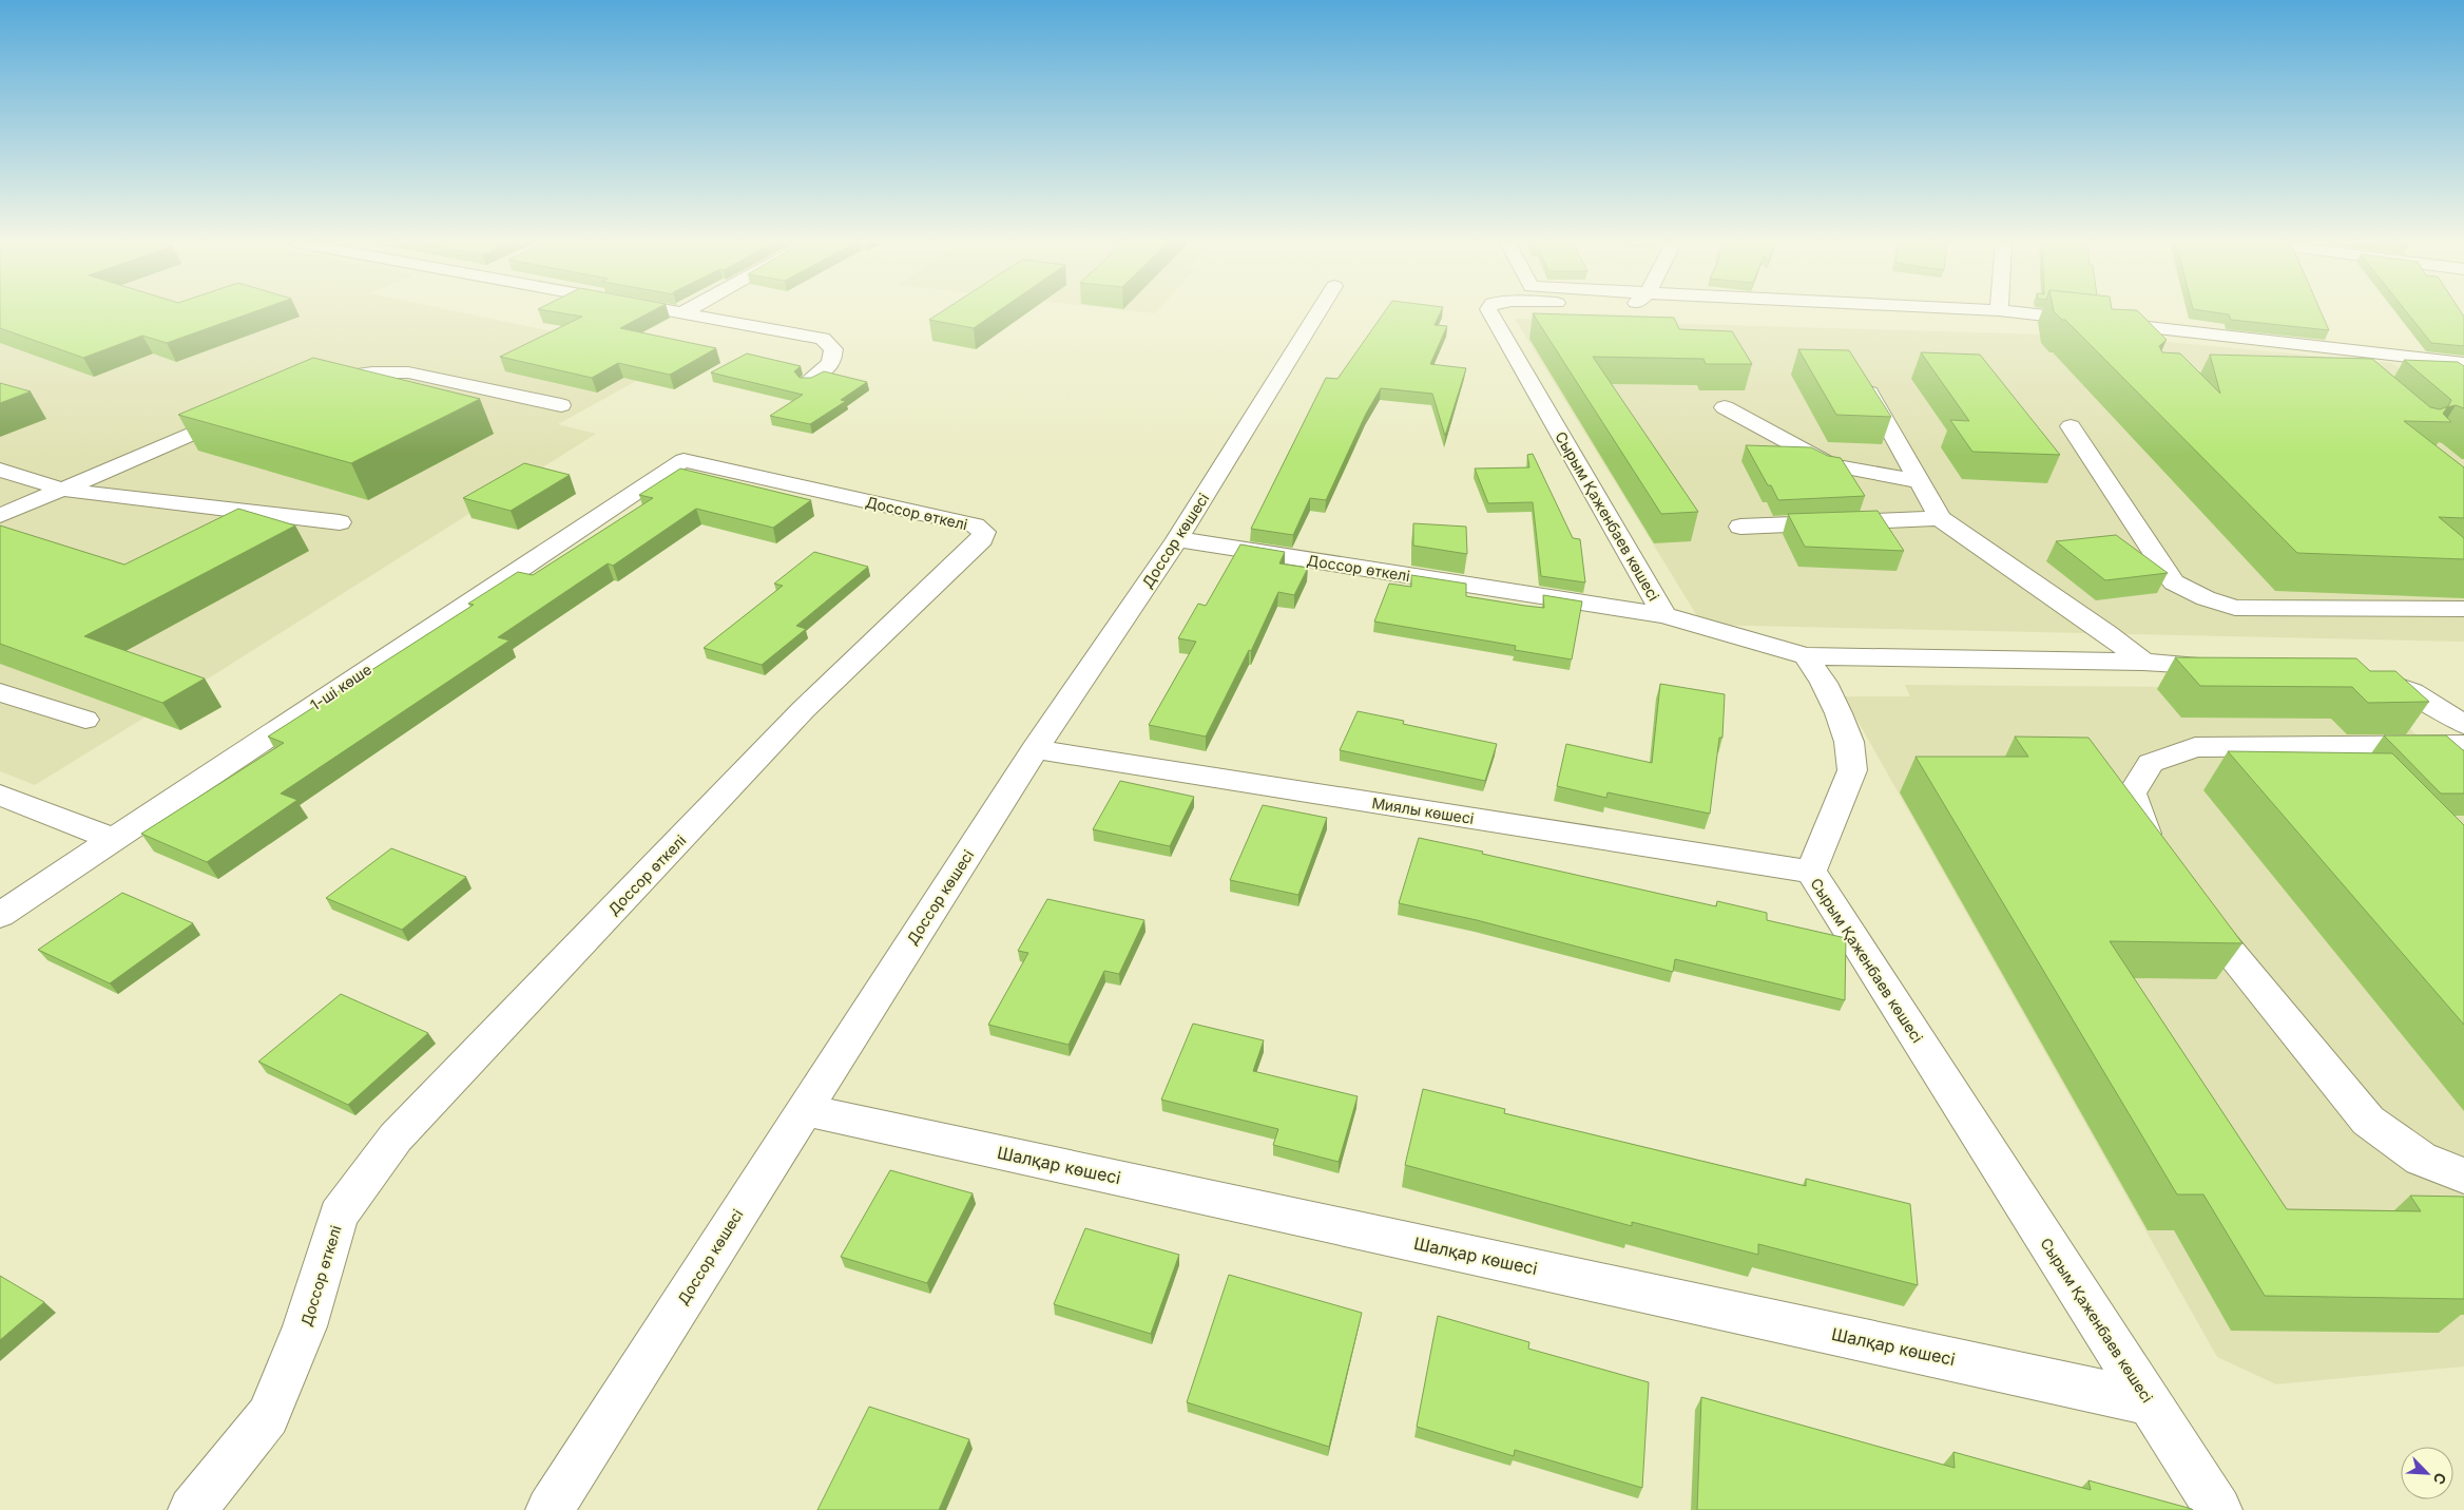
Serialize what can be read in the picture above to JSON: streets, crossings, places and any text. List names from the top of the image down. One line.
{"streets":{"street":["Доссор өткелі","Сырым Қаженбаев көшесі","Доссор көшесі","1-ші көше","Миялы көшесі","Шалқар көшесі"]},"crossings":[["Доссор өткелі","Сырым Қаженбаев көшесі"],["Доссор өткелі","Доссор көшесі"],["Доссор өткелі","1-ші көше"],["Сырым Қаженбаев көшесі","Миялы көшесі"],["Сырым Қаженбаев көшесі","Шалқар көшесі"],["Доссор көшесі","Миялы көшесі"],["Доссор көшесі","Шалқар көшесі"]],"north":"bottom right"}
